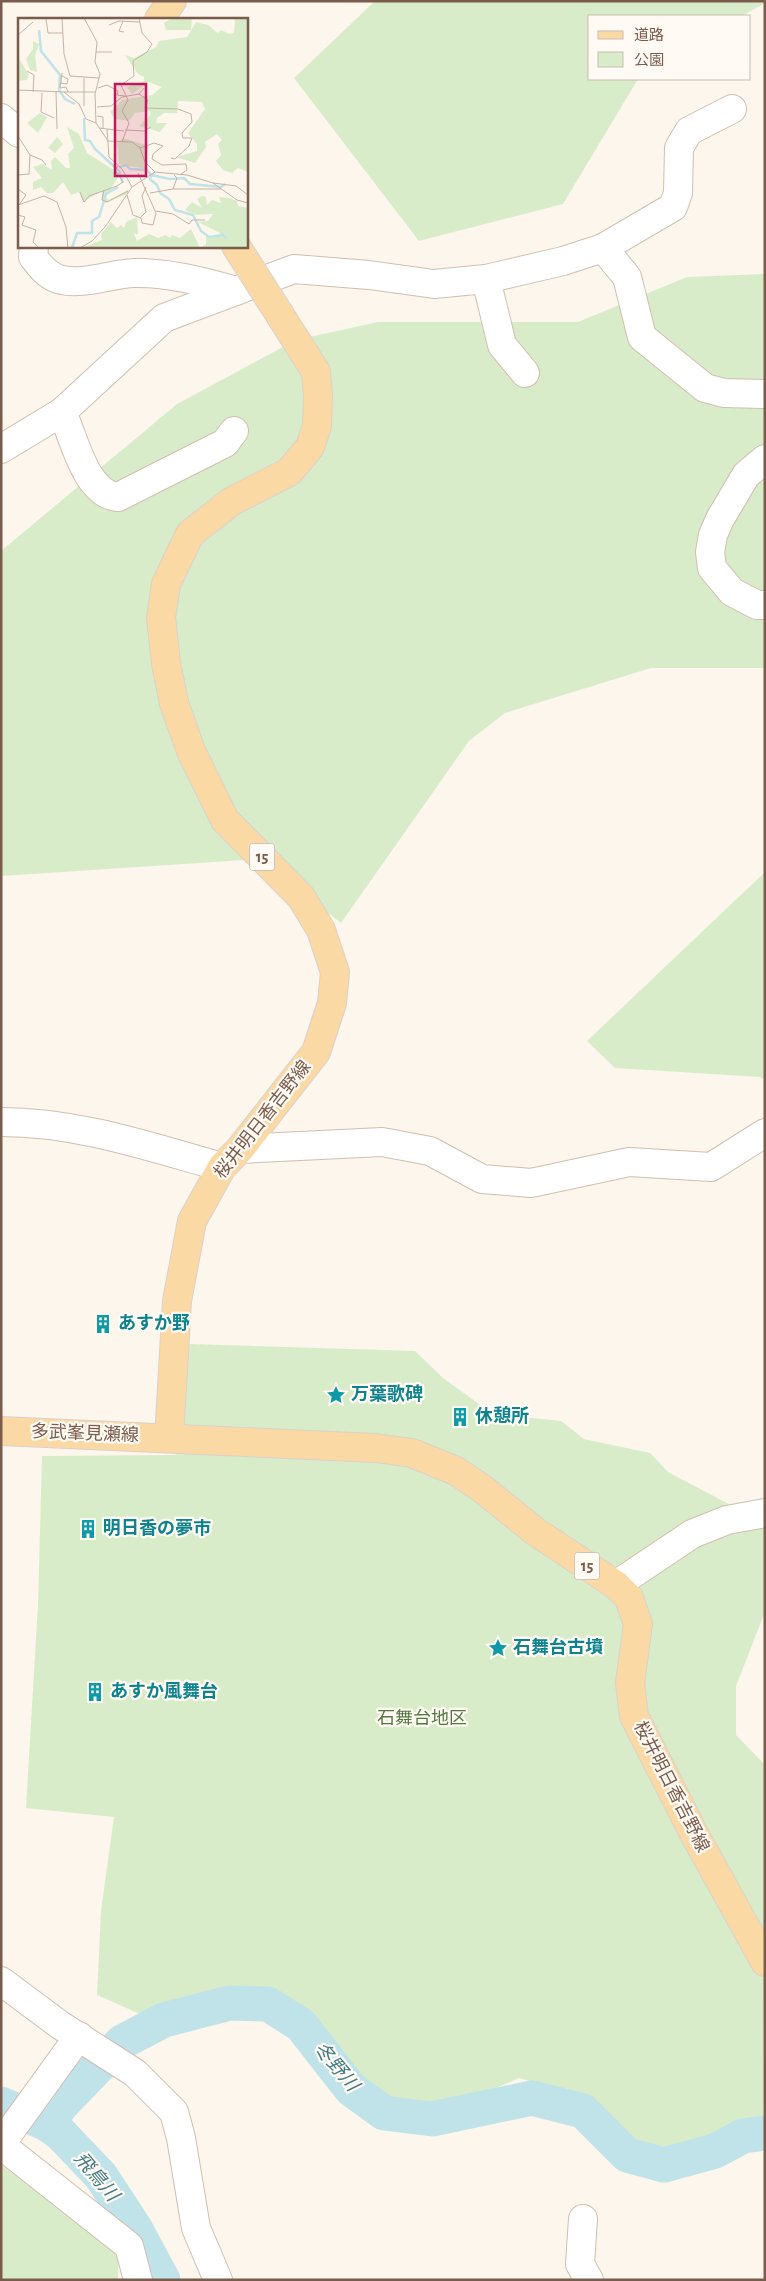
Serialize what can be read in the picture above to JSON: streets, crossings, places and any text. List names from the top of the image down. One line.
{"streets":{"main road":["15","桜井明日香吉野線","多武峯見瀬線"]},"crossings":[["桜井明日香吉野線","多武峯見瀬線"]],"water":["冬野川","飛鳥川"],"parks":["石舞台地区"],"places":{"building":["あすか野","休憩所","明日香の夢市","あすか風舞台"],"place":["万葉歌碑","石舞台古墳"]},"legend":["道路","公園"]}
